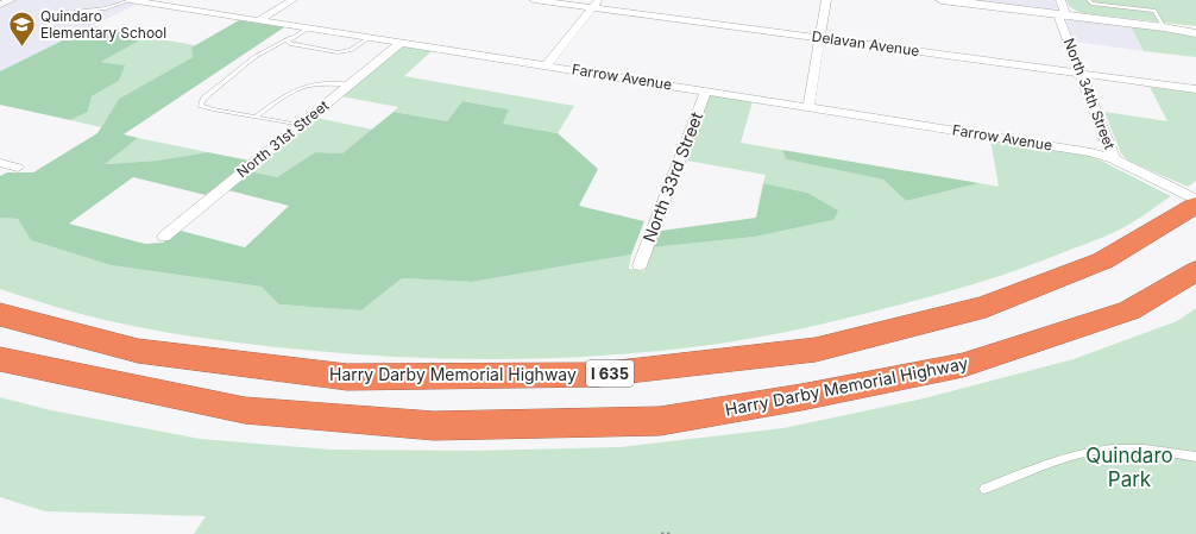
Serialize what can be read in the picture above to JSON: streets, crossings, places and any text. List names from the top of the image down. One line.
{"streets":{"highway":["I 635","Harry Darby Memorial Highway"],"street":["Delavan Avenue","Farrow Avenue","North 34th Street","North 31st Street","North 33rd Street"]},"crossings":[["Delavan Avenue","North 34th Street"],["Farrow Avenue","North 34th Street"],["Farrow Avenue","North 31st Street"],["Farrow Avenue","North 33rd Street"]],"parks":["Quindaro Park"],"places":{"school or university":["Quindaro Elementary School"]}}
